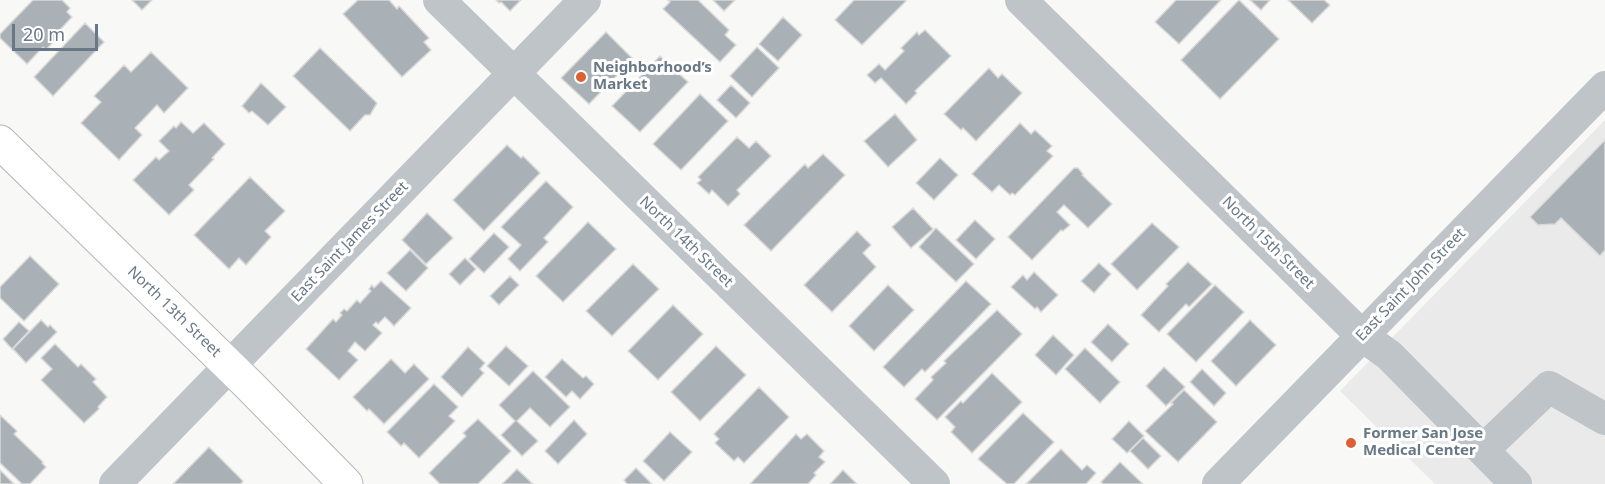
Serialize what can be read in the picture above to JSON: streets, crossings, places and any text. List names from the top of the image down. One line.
{"streets":{"main road":["North 13th Street"],"street":["East Saint James Street","North 14th Street","North 15th Street","East Saint John Street"]},"crossings":[["East Saint James Street","North 14th Street"],["East Saint James Street","North 13th Street"],["North 15th Street","East Saint John Street"]],"places":["Neighborhood’s Market","Former San Jose Medical Center"],"scale_bar":"20 m"}
